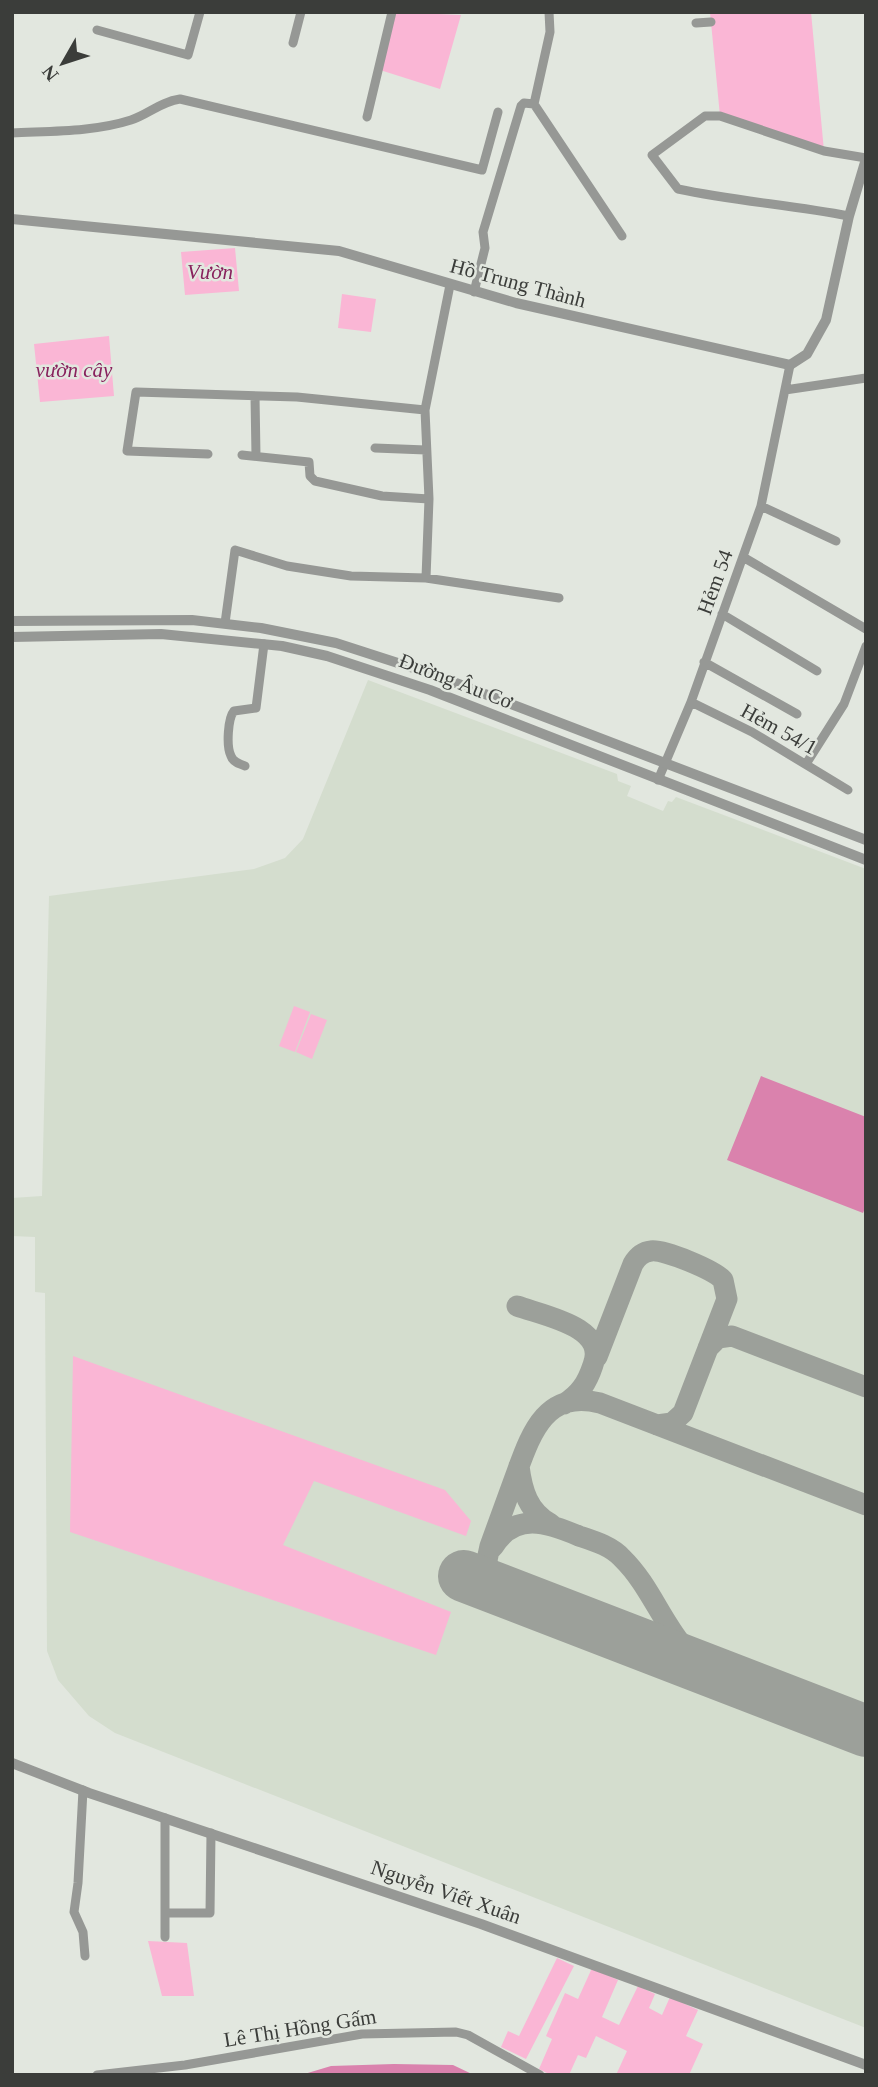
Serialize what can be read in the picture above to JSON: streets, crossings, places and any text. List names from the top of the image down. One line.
{"streets":{"street":["Hồ Trung Thành","Hẻm 54","Đường Âu Cơ","Hẻm 54/1","Nguyễn Viết Xuân","Lê Thị Hồng Gấm"]},"crossings":[["Hồ Trung Thành","Hẻm 54"],["Hẻm 54","Đường Âu Cơ"],["Hẻm 54","Hẻm 54/1"]],"parks":["Vườn","vườn cây"],"north":"bottom left"}
